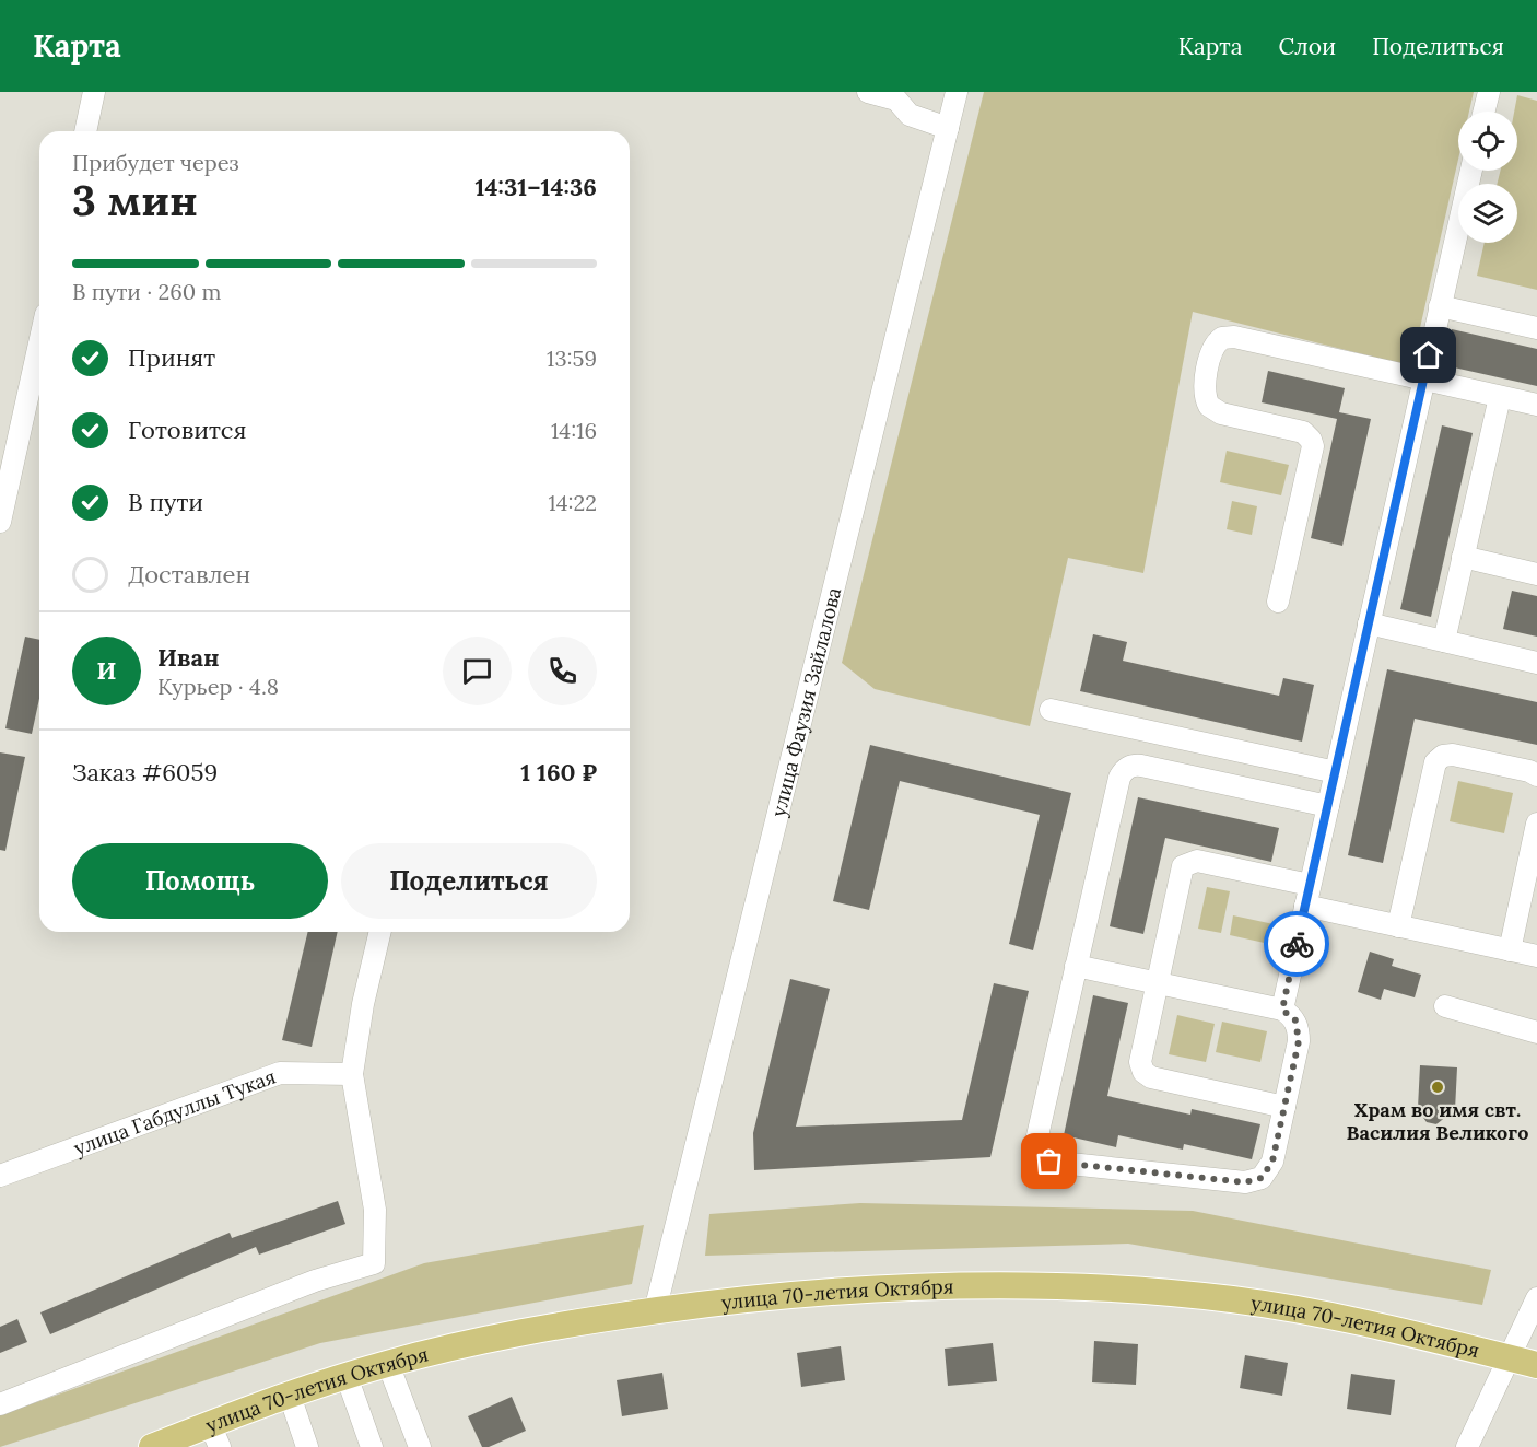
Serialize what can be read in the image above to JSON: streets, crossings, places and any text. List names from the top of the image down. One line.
{"streets":{"main road":["улица 70-летия Октября"],"street":["улица Фаузия Зайлалова","улица Габдуллы Тукая"]},"crossings":[["улица Фаузия Зайлалова","улица 70-летия Октября"]],"places":["Храм во имя свт. Василия Великого"],"page":{"header":"Карта","nav":["Карта","Слои","Поделиться"],"heading":["3 мин","Прибудет через","14:31–14:36"],"panel":["Иван","Курьер · 4.8","Заказ #6059","1 160 ₽"],"bar":"В пути · 260 m","list":[["Принят","13:59"],["Готовится","14:16"],["В пути","14:22"],"Доставлен"],"round":"И","buttons":["Помощь","Поделиться"]}}
